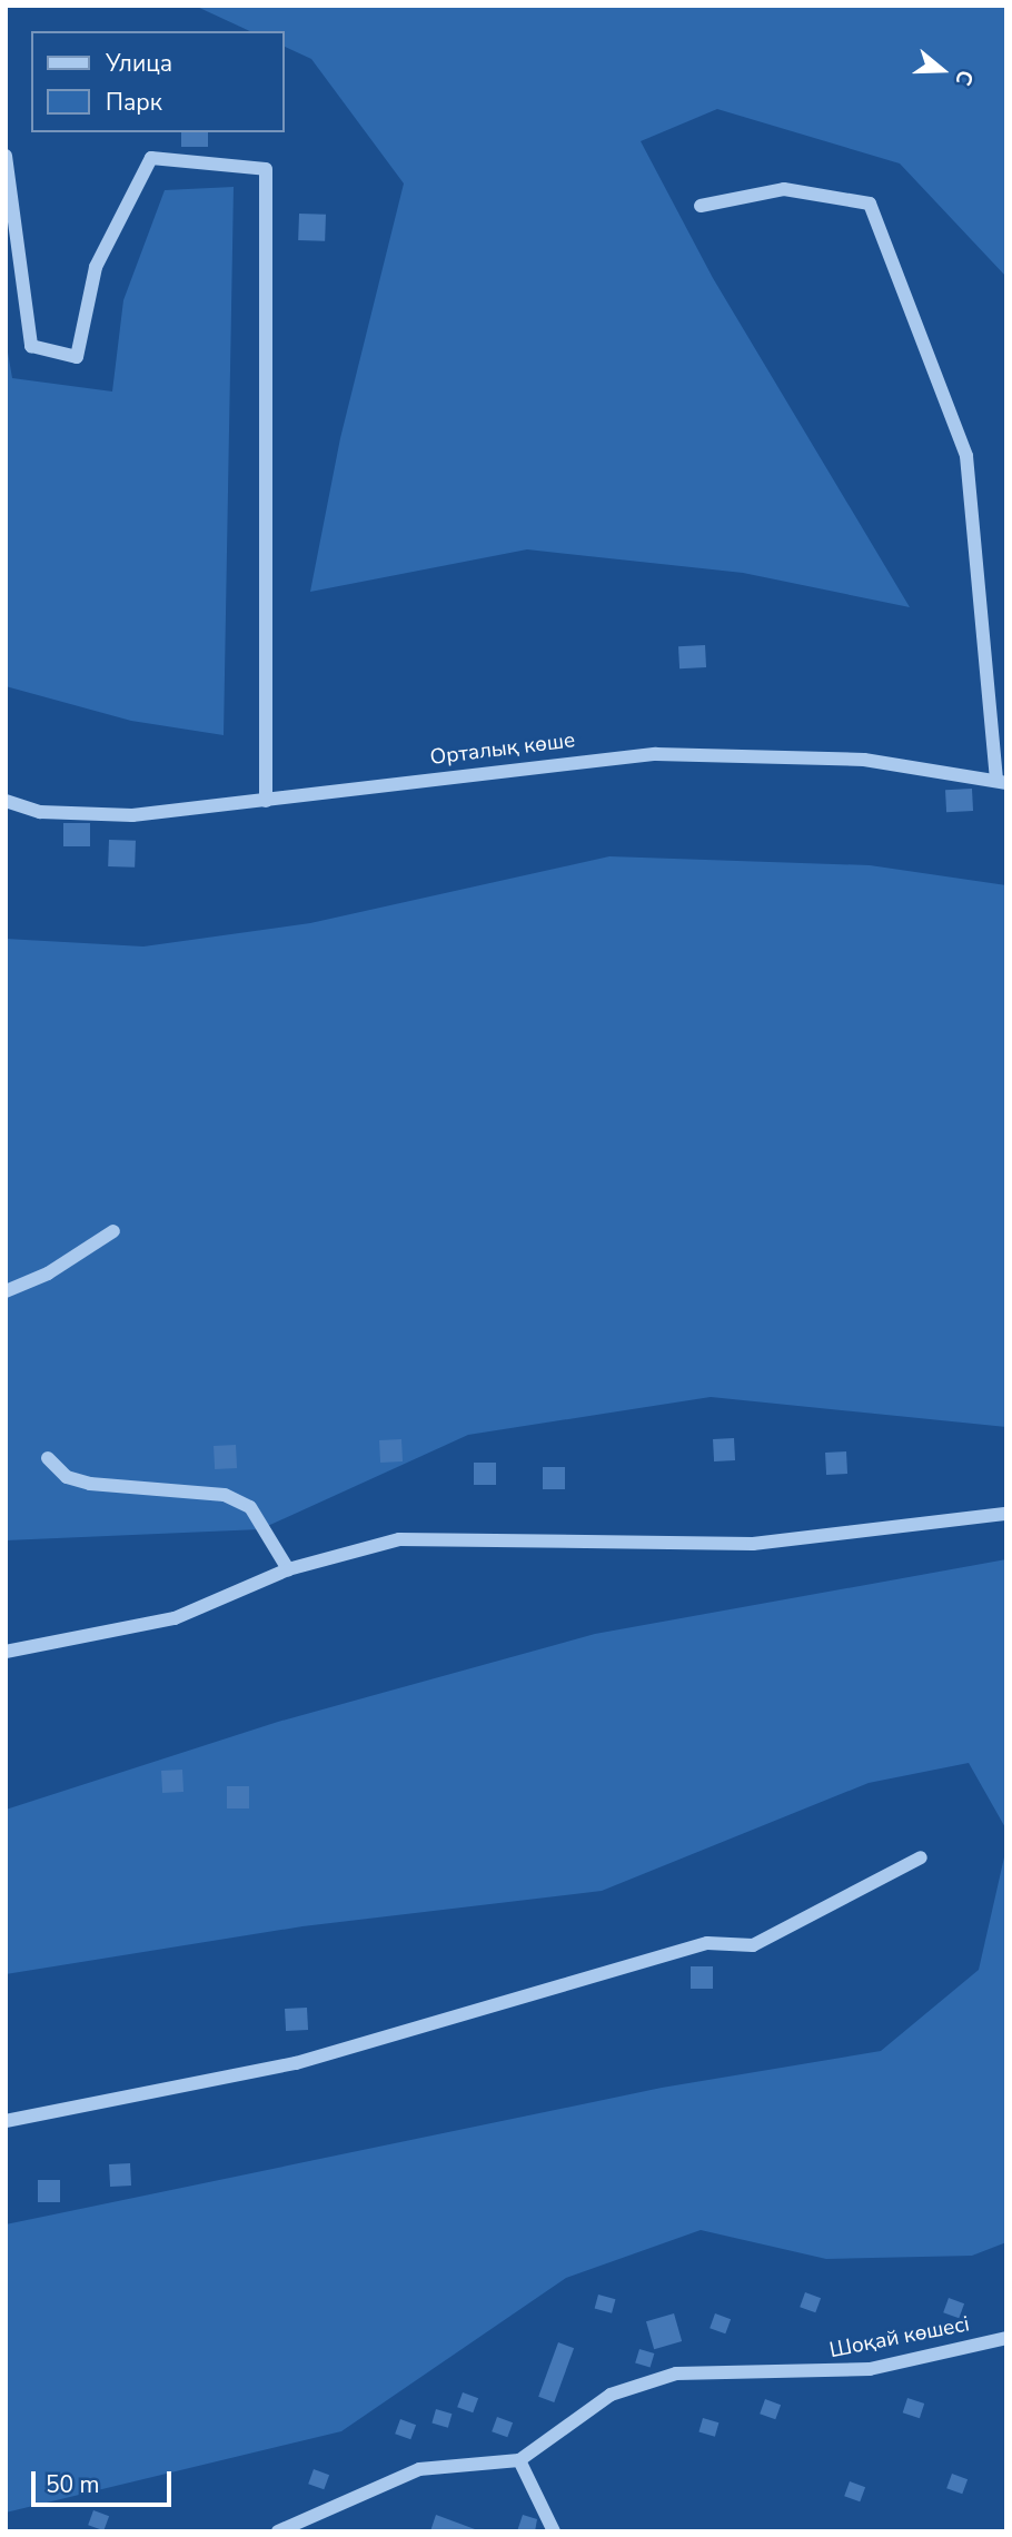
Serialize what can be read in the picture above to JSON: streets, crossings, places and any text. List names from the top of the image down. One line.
{"streets":{"street":["Орталық көше","Шоқай көшесі"]},"legend":["Улица","Парк"],"scale_bar":"50 m","north":"right"}
